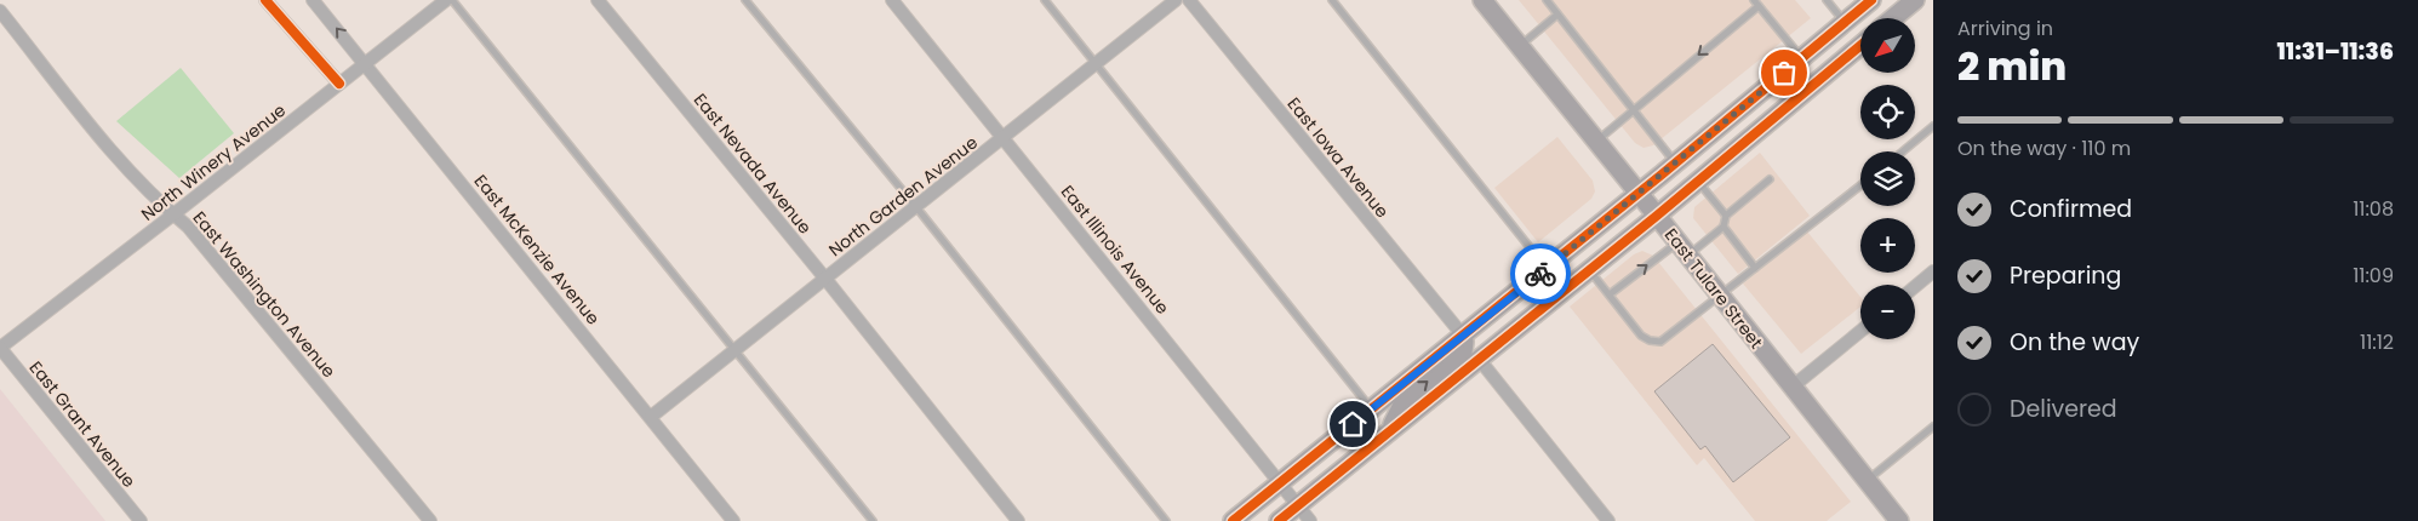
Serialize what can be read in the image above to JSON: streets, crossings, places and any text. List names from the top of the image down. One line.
{"streets":{"main road":["East Tulare Street"],"street":["East Iowa Avenue","North Winery Avenue","East Nevada Avenue","North Garden Avenue","East McKenzie Avenue","East Illinois Avenue","East Washington Avenue","East Grant Avenue"]},"crossings":[["North Winery Avenue","East McKenzie Avenue"],["North Winery Avenue","East Washington Avenue"],["North Winery Avenue","East Grant Avenue"],["East Nevada Avenue","North Garden Avenue"],["North Garden Avenue","East McKenzie Avenue"],["North Garden Avenue","East Illinois Avenue"]],"north":"bottom left","page":{"heading":["2 min","Arriving in","11:31–11:36"],"map_buttons":["+","−"],"bar":"On the way · 110 m","list":[["Confirmed","11:08"],["Preparing","11:09"],["On the way","11:12"],"Delivered"]}}
